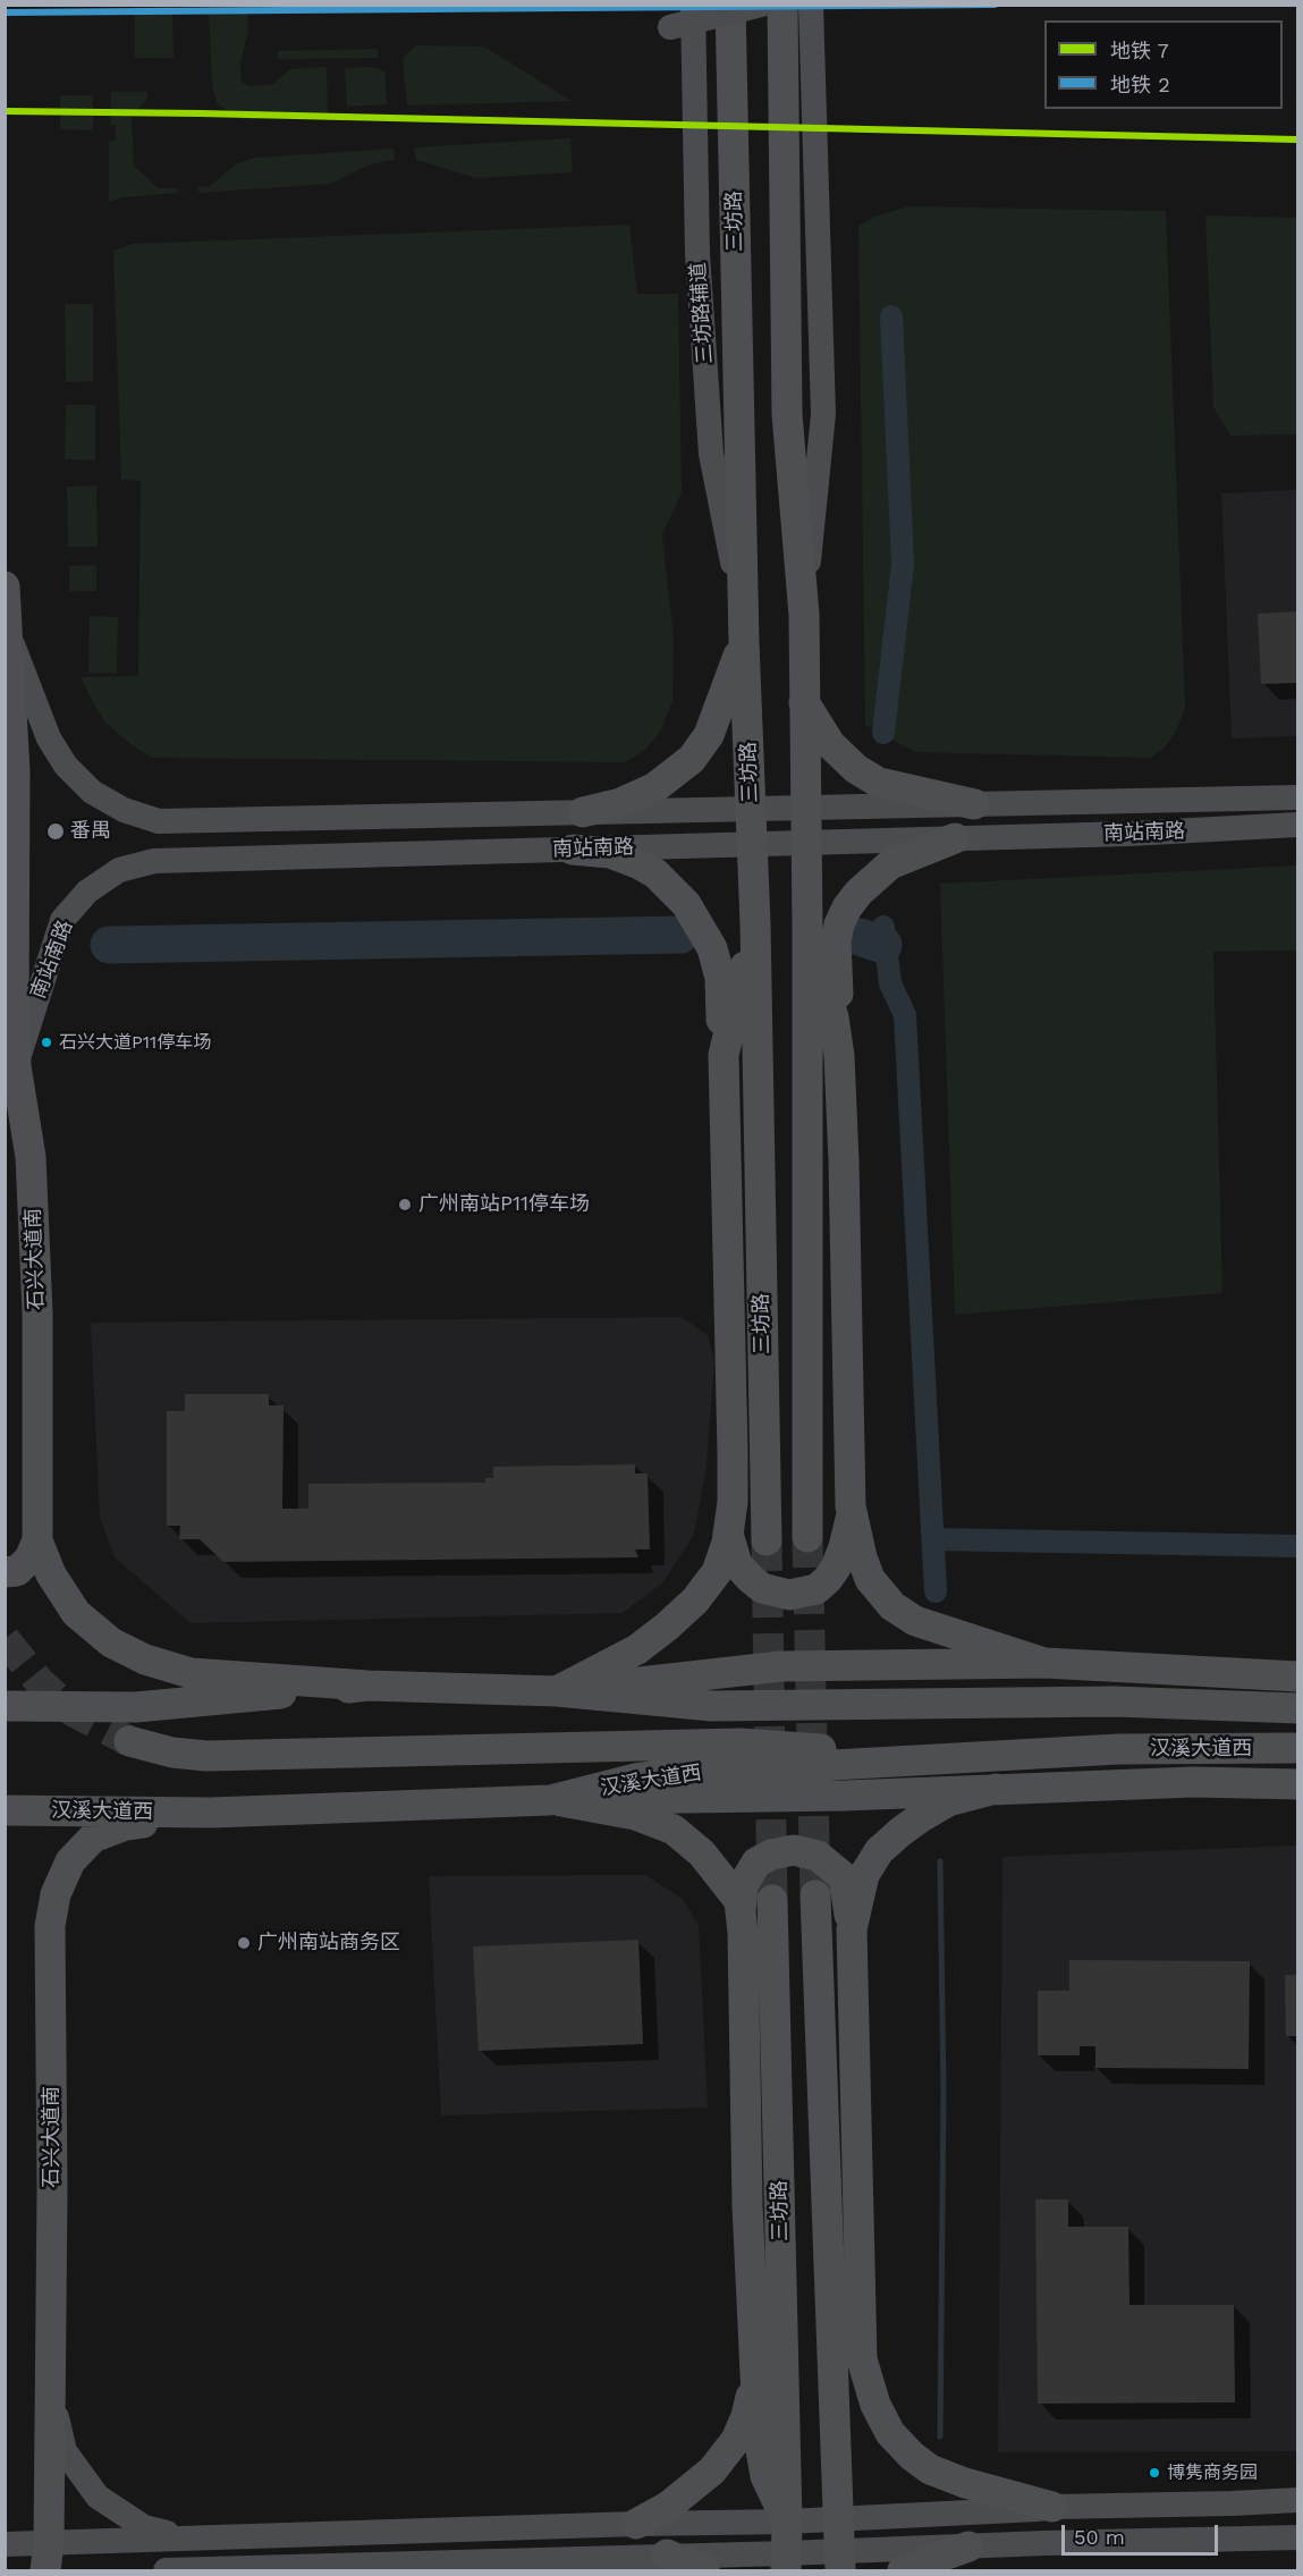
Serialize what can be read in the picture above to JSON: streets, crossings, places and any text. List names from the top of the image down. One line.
{"streets":{"main road":["三坊路","石兴大道南","汉溪大道西"],"street":["三坊路辅道","南站南路"]},"crossings":[["三坊路","三坊路辅道"],["三坊路","南站南路"],["南站南路","石兴大道南"],["石兴大道南","汉溪大道西"]],"places":["番禺","石兴大道P11停车场","广州南站P11停车场","广州南站商务区","博隽商务园"],"lines":["metro line 2","metro line 7"],"legend":["地铁 7","地铁 2"],"scale_bar":"50 m"}
